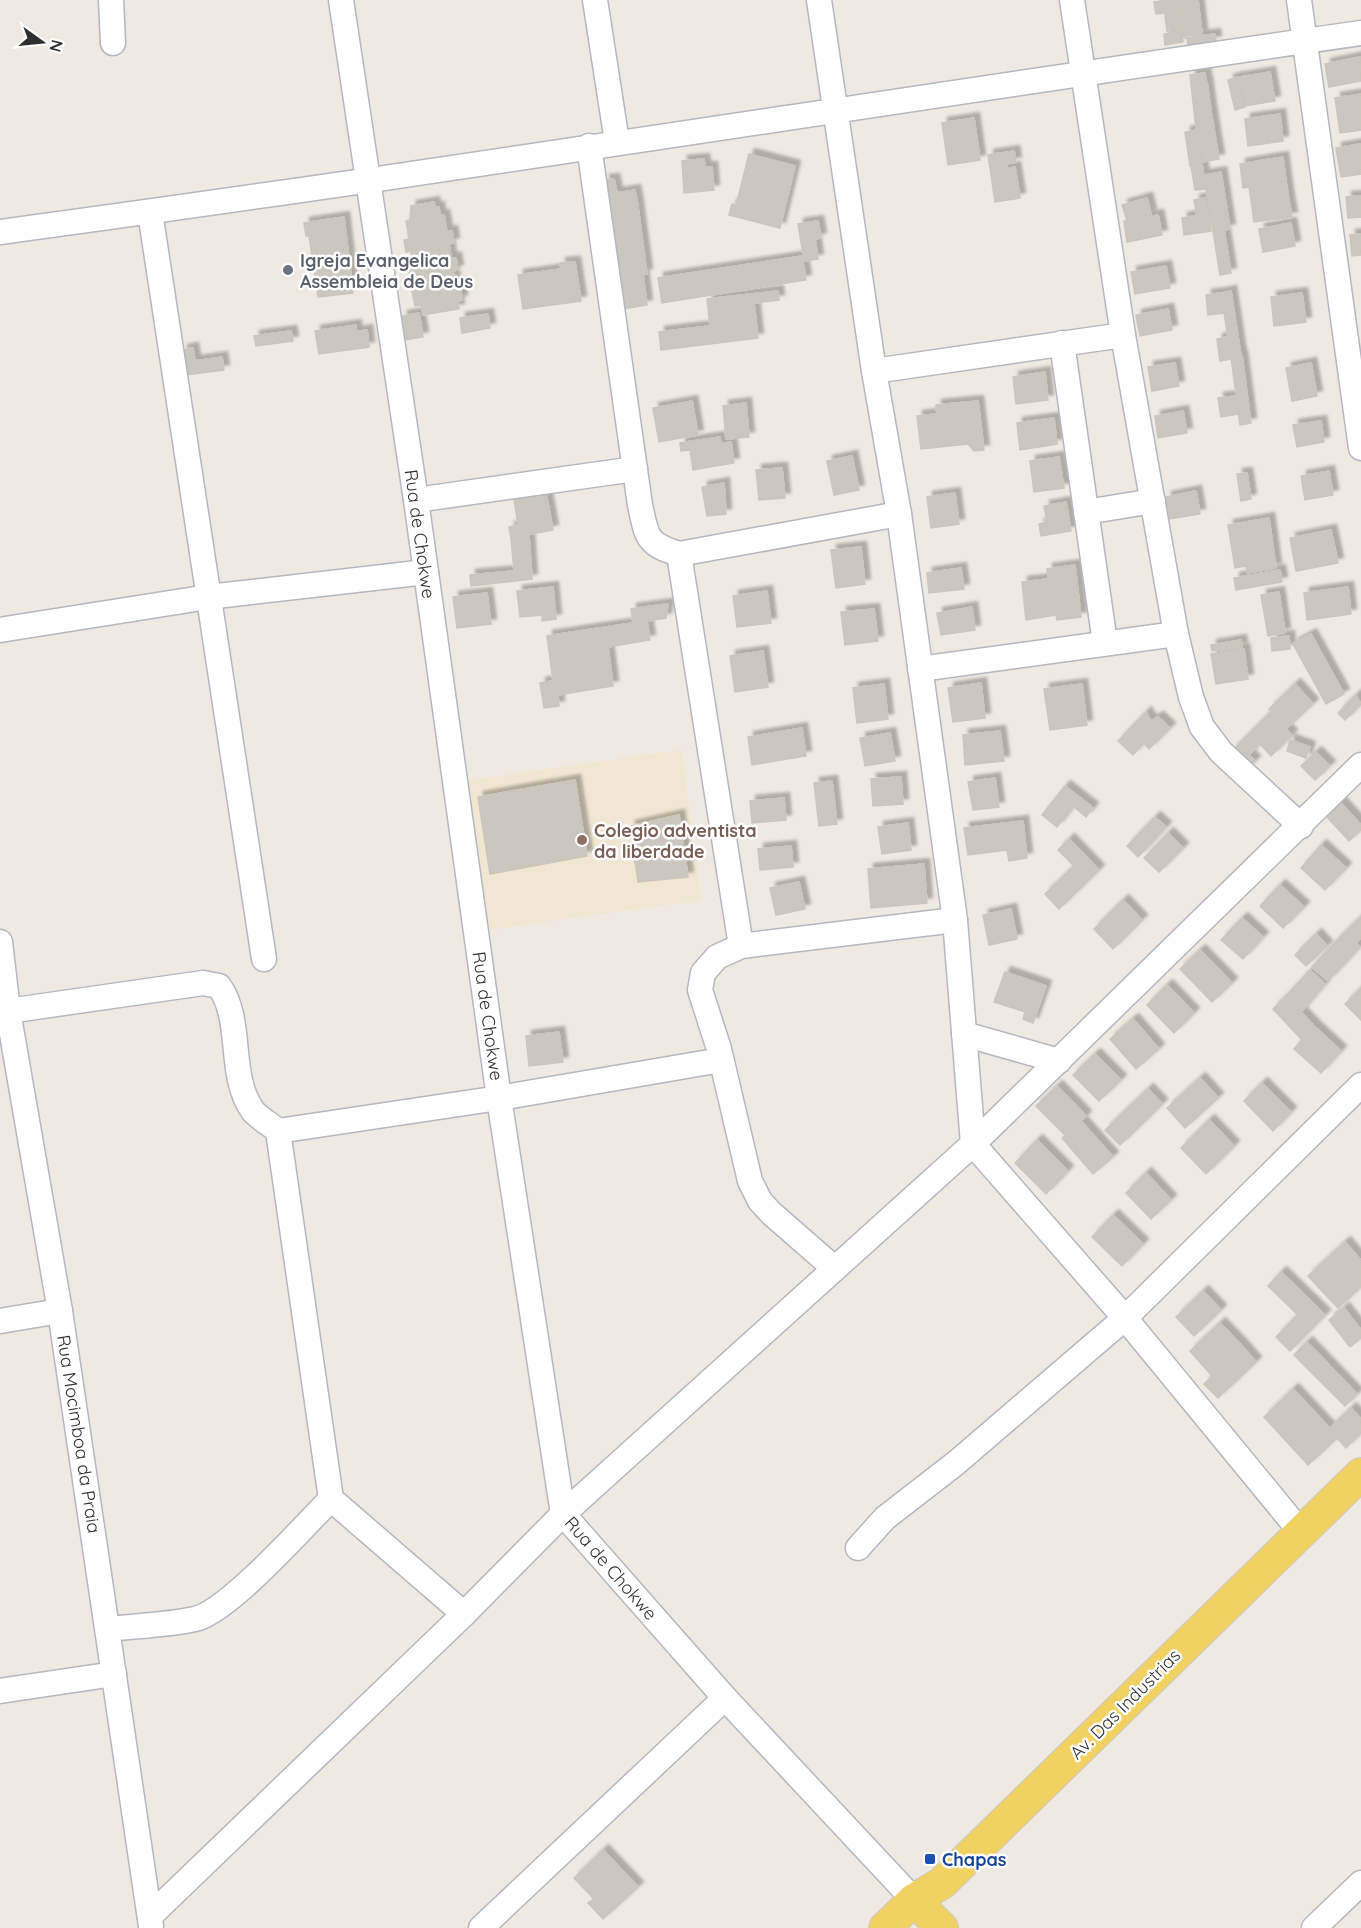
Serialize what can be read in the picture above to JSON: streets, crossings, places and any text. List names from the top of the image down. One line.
{"streets":{"main road":["Av. Das Industrias"],"street":["Rua de Chokwe","Rua Mocimboa da Praia"]},"crossings":[["Rua de Chokwe","Av. Das Industrias"]],"places":{"other":["Igreja Evangelica Assembleia de Deus","Colegio adventista da liberdade"],"transit":["Chapas"]},"north":"right"}
